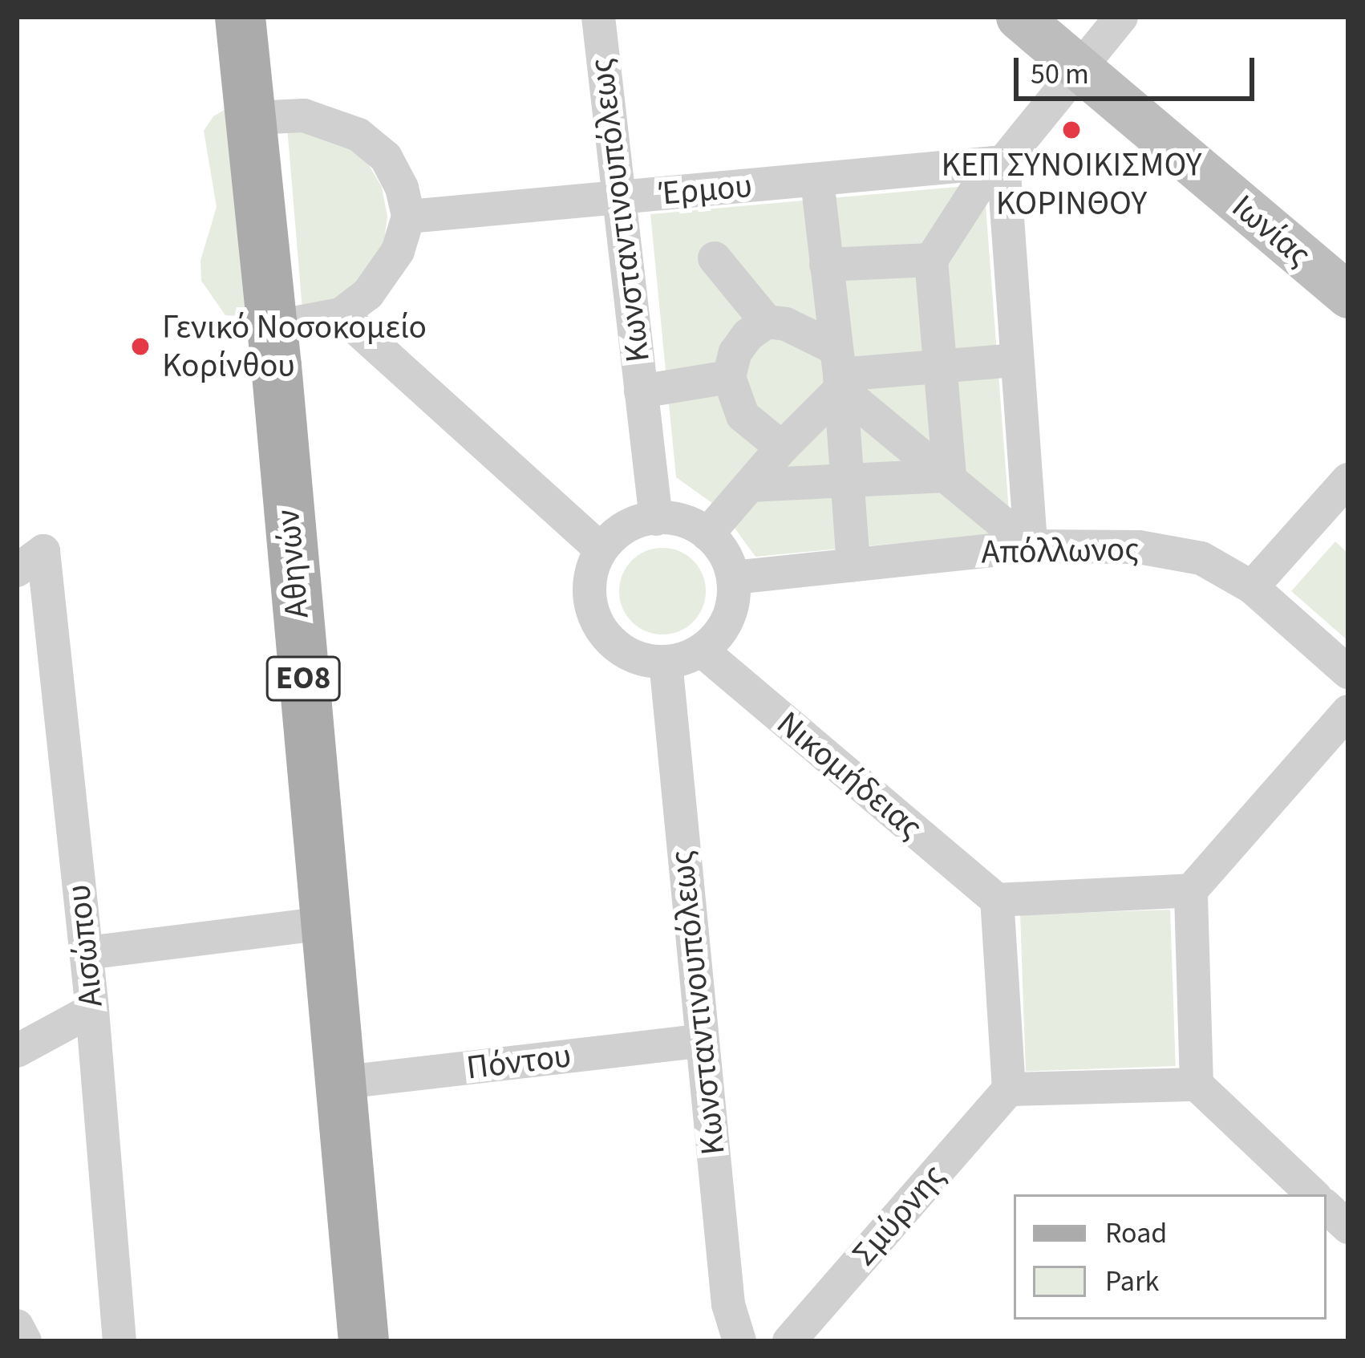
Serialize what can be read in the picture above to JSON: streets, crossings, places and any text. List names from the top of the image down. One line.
{"streets":{"main road":["Αθηνών","ΕΟ8"],"street":["Έρμου","Κωνσταντινουπόλεως","Ιωνίας","Απόλλωνος","Νικομήδειας","Αισώπου","Πόντου","Σμύρνης"]},"crossings":[["Έρμου","Κωνσταντινουπόλεως"],["Κωνσταντινουπόλεως","Απόλλωνος"],["Κωνσταντινουπόλεως","Νικομήδειας"],["Κωνσταντινουπόλεως","Πόντου"],["Απόλλωνος","Νικομήδειας"],["Αθηνών","Πόντου"]],"places":["ΚΕΠ ΣΥΝΟΙΚΙΣΜΟΥ ΚΟΡΙΝΘΟΥ","Γενικό Νοσοκομείο Κορίνθου"],"legend":["Road","Park"],"scale_bar":"50 m"}
